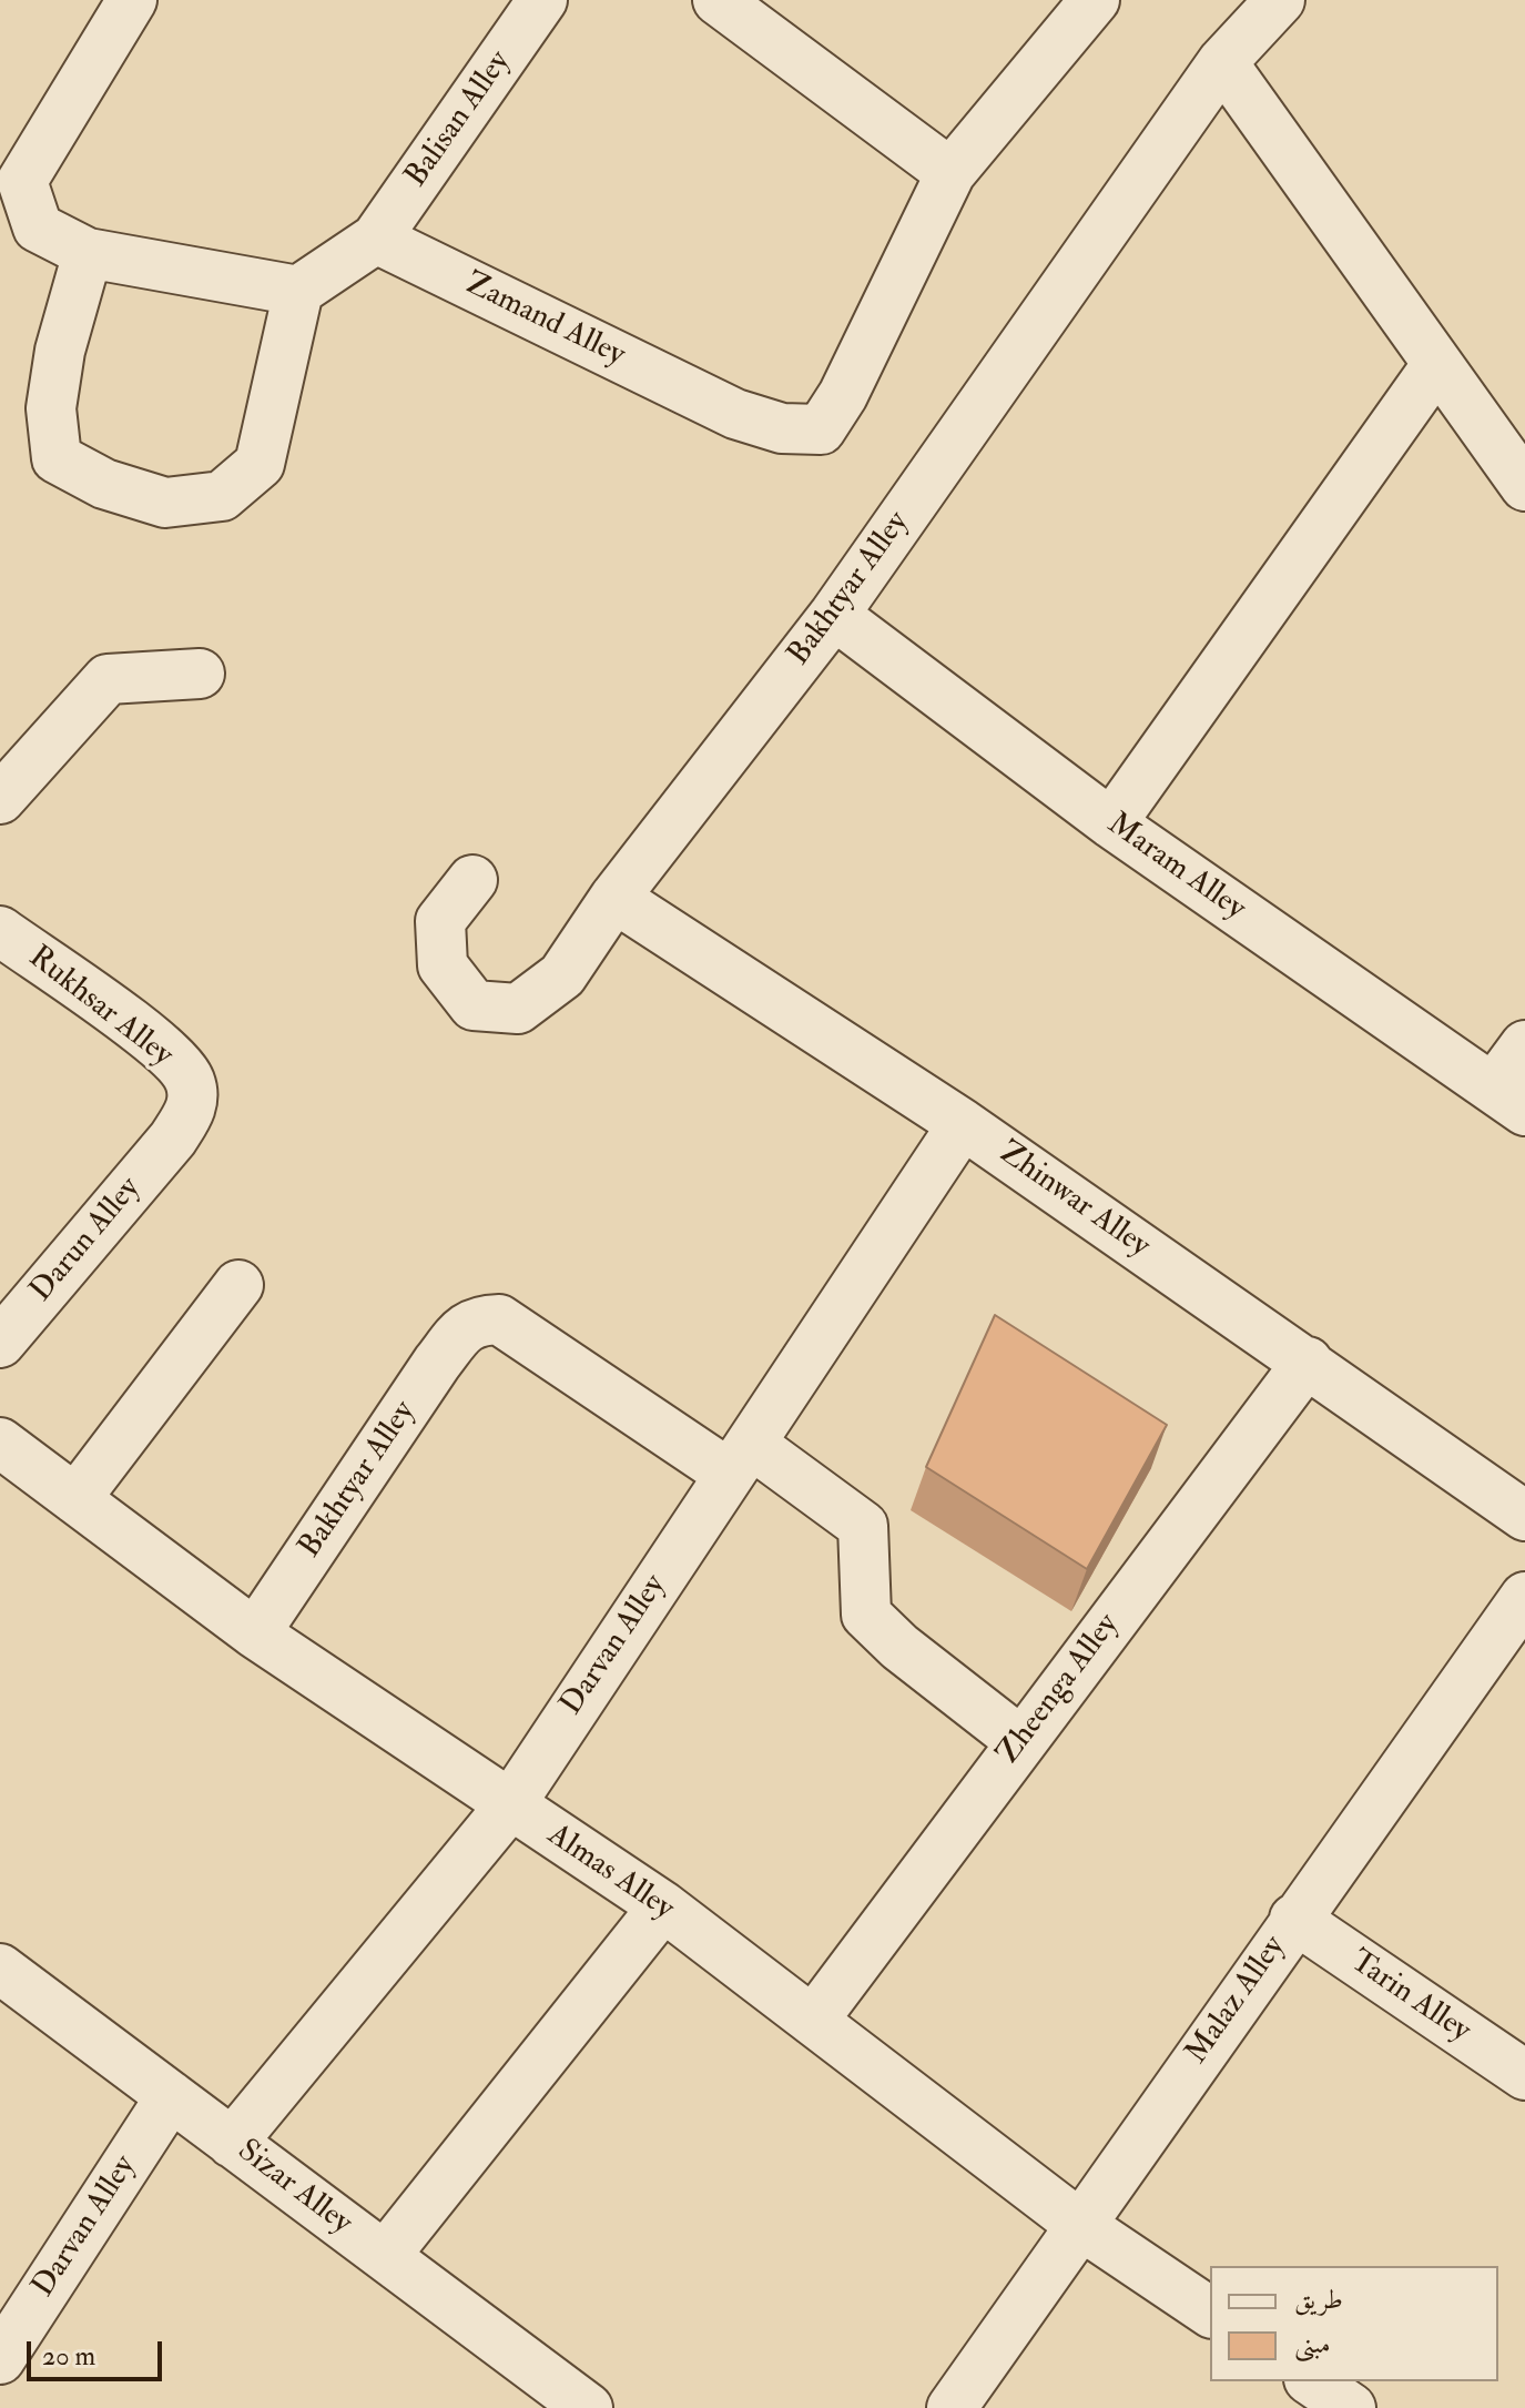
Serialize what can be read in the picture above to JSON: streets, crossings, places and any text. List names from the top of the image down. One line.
{"streets":{"street":["Balisan Alley","Zamand Alley","Bakhtyar Alley","Maram Alley","Rukhsar Alley","Zhinwar Alley","Darun Alley","Darvan Alley","Zheenga Alley","Almas Alley","Tarin Alley","Malaz Alley","Sizar Alley"]},"crossings":[["Balisan Alley","Zamand Alley"],["Bakhtyar Alley","Maram Alley"],["Bakhtyar Alley","Zhinwar Alley"],["Bakhtyar Alley","Darvan Alley"],["Bakhtyar Alley","Almas Alley"],["Rukhsar Alley","Darun Alley"],["Zhinwar Alley","Darvan Alley"],["Zhinwar Alley","Zheenga Alley"],["Darvan Alley","Almas Alley"],["Darvan Alley","Sizar Alley"],["Zheenga Alley","Almas Alley"],["Almas Alley","Malaz Alley"],["Tarin Alley","Malaz Alley"]],"legend":["طريق","مبنى"],"scale_bar":"20 m"}
